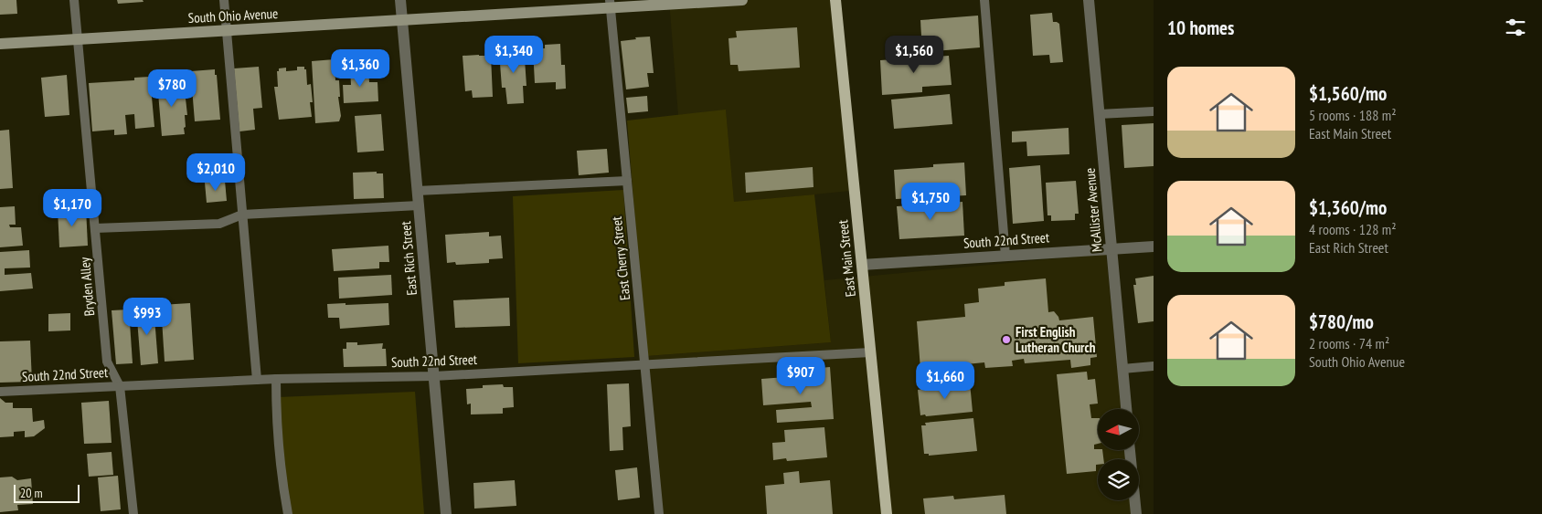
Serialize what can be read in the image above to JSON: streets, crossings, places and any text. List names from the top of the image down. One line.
{"streets":{"main road":["East Main Street"],"street":["South Ohio Avenue","McAllister Avenue","South 22nd Street","East Rich Street"],"lane":["East Cherry Street","Bryden Alley"]},"crossings":[["South Ohio Avenue","East Rich Street"],["South Ohio Avenue","East Cherry Street"],["South Ohio Avenue","Bryden Alley"],["McAllister Avenue","South 22nd Street"],["South 22nd Street","East Rich Street"],["South 22nd Street","East Cherry Street"],["South 22nd Street","East Main Street"],["South 22nd Street","Bryden Alley"]],"places":["First English Lutheran Church"],"scale_bar":"20 m","north":"left","page":{"heading":"10 homes","price":["$1,340","$1,560","$1,360","$780","$2,010","$1,750","$1,170","$993","$907","$1,660"],"list":[{"name":"$1,560/mo","note":"5 rooms · 188 m² · East Main Street"},{"name":"$1,360/mo","note":"4 rooms · 128 m² · East Rich Street"},{"name":"$780/mo","note":"2 rooms · 74 m² · South Ohio Avenue"}],"scale":"20 m"}}
